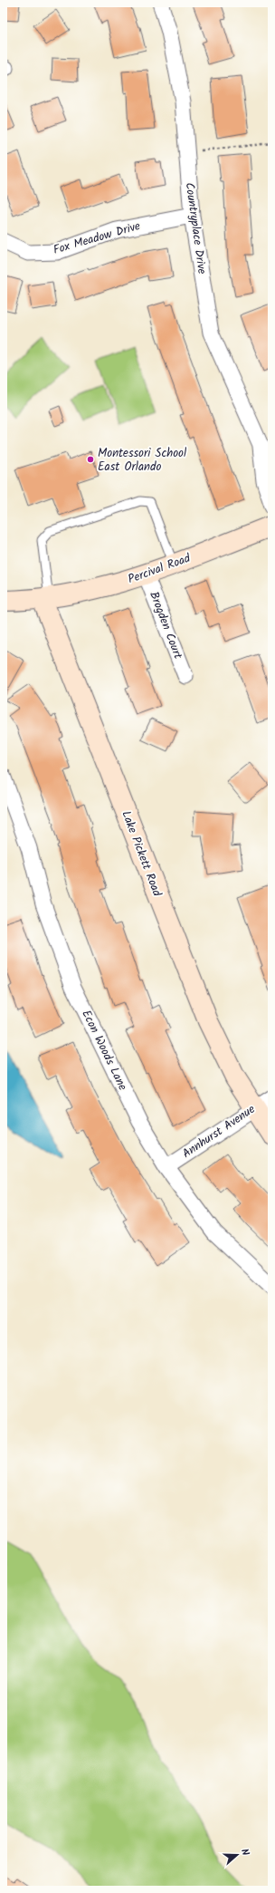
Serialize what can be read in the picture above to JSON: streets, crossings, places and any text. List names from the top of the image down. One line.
{"streets":{"main road":["Percival Road","Lake Pickett Road"],"street":["Countryplace Drive","Fox Meadow Drive","Brogden Court","Econ Woods Lane","Annhurst Avenue"]},"crossings":[["Countryplace Drive","Fox Meadow Drive"],["Percival Road","Brogden Court"],["Percival Road","Lake Pickett Road"],["Lake Pickett Road","Annhurst Avenue"],["Econ Woods Lane","Annhurst Avenue"]],"places":["Montessori School East Orlando"],"north":"right"}
